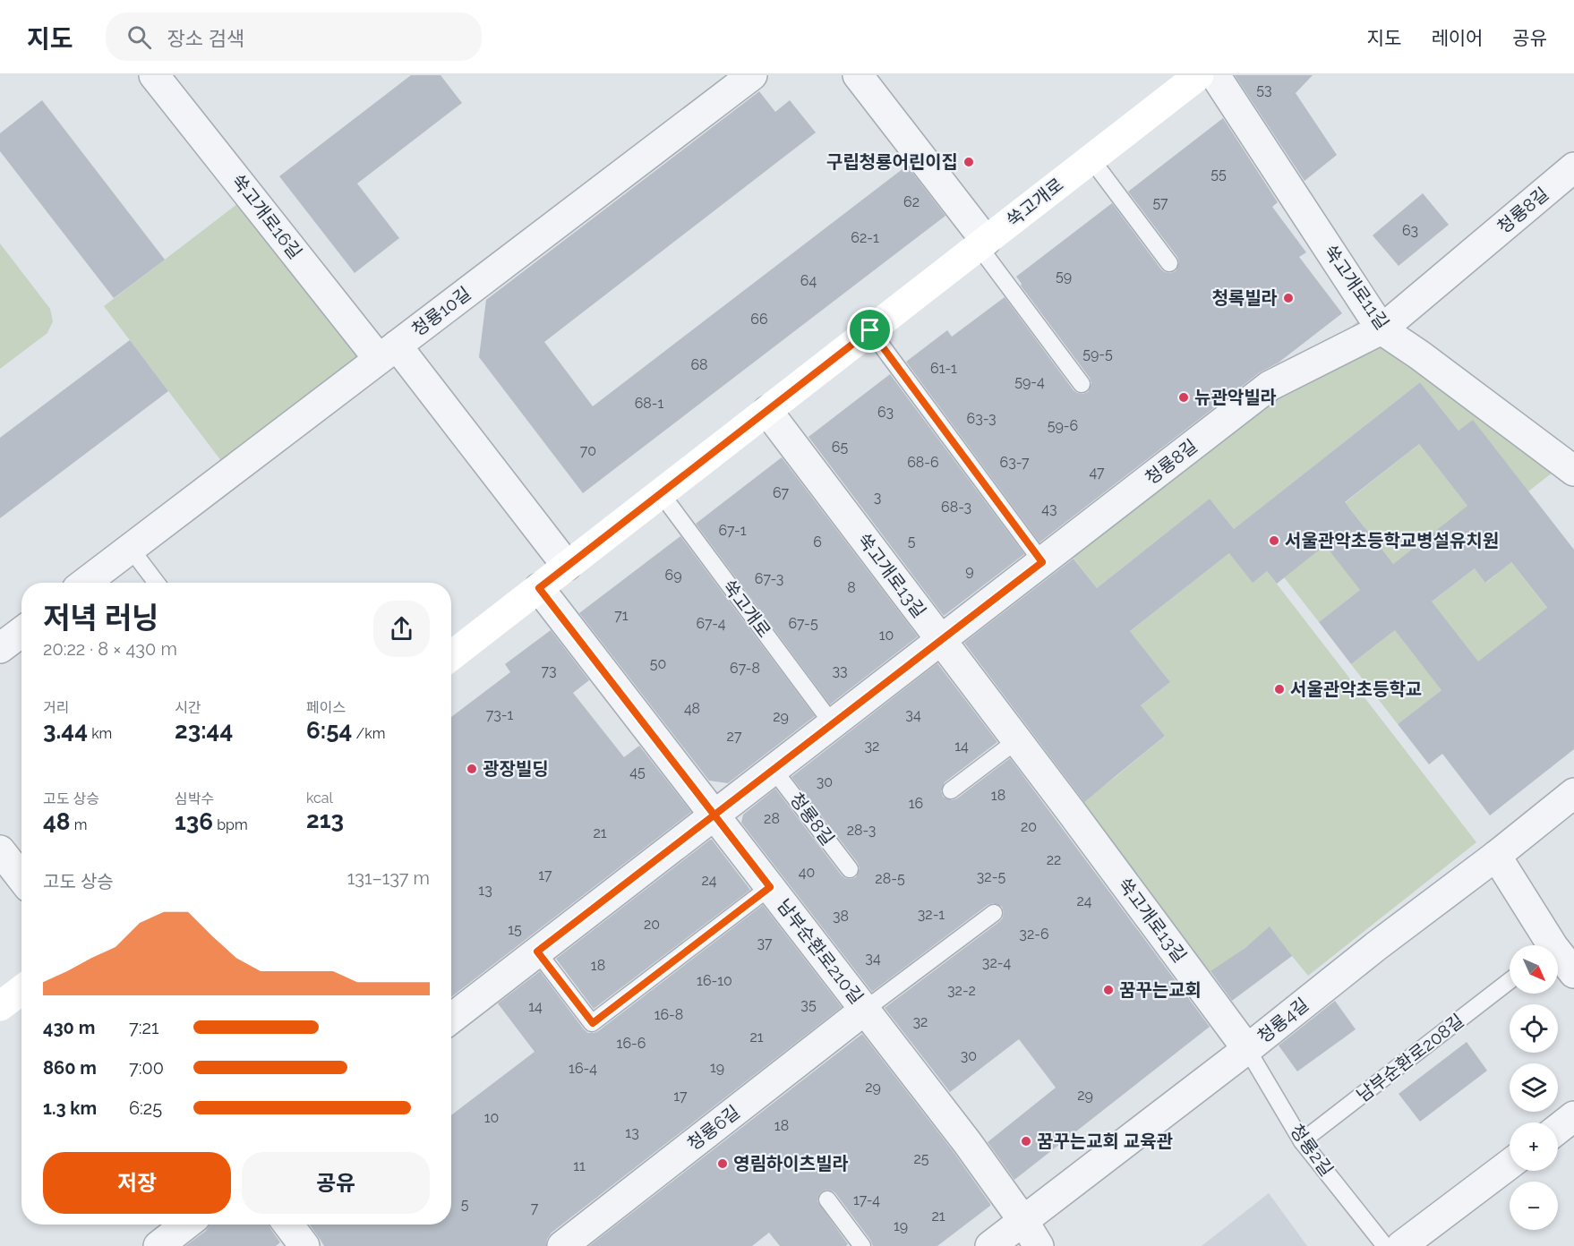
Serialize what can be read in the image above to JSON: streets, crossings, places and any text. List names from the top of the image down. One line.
{"streets":{"main road":["쑥고개로"],"street":["청룡8길","쑥고개로16길","쑥고개로11길","청룡10길","쑥고개로13길","남부순환로210길","청룡4길","청룡6길"],"lane":["남부순환로208길","청룡2길"]},"crossings":[["쑥고개로","청룡8길"],["쑥고개로","쑥고개로16길"],["쑥고개로","쑥고개로13길"],["쑥고개로","남부순환로210길"],["청룡8길","쑥고개로11길"],["청룡8길","쑥고개로13길"],["청룡8길","남부순환로210길"],["쑥고개로16길","청룡10길"],["쑥고개로13길","청룡4길"],["쑥고개로13길","청룡2길"],["남부순환로210길","청룡4길"],["남부순환로210길","청룡6길"],["청룡4길","청룡2길"],["남부순환로208길","청룡2길"]],"places":["구립청룡어린이집","청록빌라","뉴관악빌라","서울관악초등학교병설유치원","서울관악초등학교","광장빌딩","꿈꾸는교회","꿈꾸는교회 교육관","영림하이츠빌라"],"house_numbers":["53","55","62","57","63","62-1","59","64","66","59-5","68","61-1","59-4","68-1","63","63-3","59-6","65","70","68-6","63-7","47","67","3","68-3","43","67-1","5","6","9","69","67-3","8","71","67-4","67-5","10","50","67-8","73","33","48","73-1","34","29","27","32","14","45","30","18","16","28","20","28-3","21","22","40","17","32-5","28-5","24","13","24","32-1","38","20","15","32-6","37","34","32-4","18","16-10","32-2","35","14","16-8","32","21","16-6","30","19","16-4","29","29","17","10","18","13","25","11","17-4","5","7","21","19"],"north":"bottom right","page":{"header":"지도","search":"장소 검색","nav":["지도","레이어","공유"],"heading":["저녁 러닝","20:22 · 8 × 430 m"],"stats":[["거리","3.44 km"],["시간","23:44"],["페이스","6:54 /km"],["고도 상승","48 m"],["심박수","136 bpm"],["kcal","213"]],"chart":["고도 상승","131–137 m"],"map_buttons":["+","−"],"list":[{"name":"430 m","note":"7:21"},{"name":"860 m","note":"7:00"},{"name":"1.3 km","note":"6:25"}],"buttons":["저장","공유"]}}
